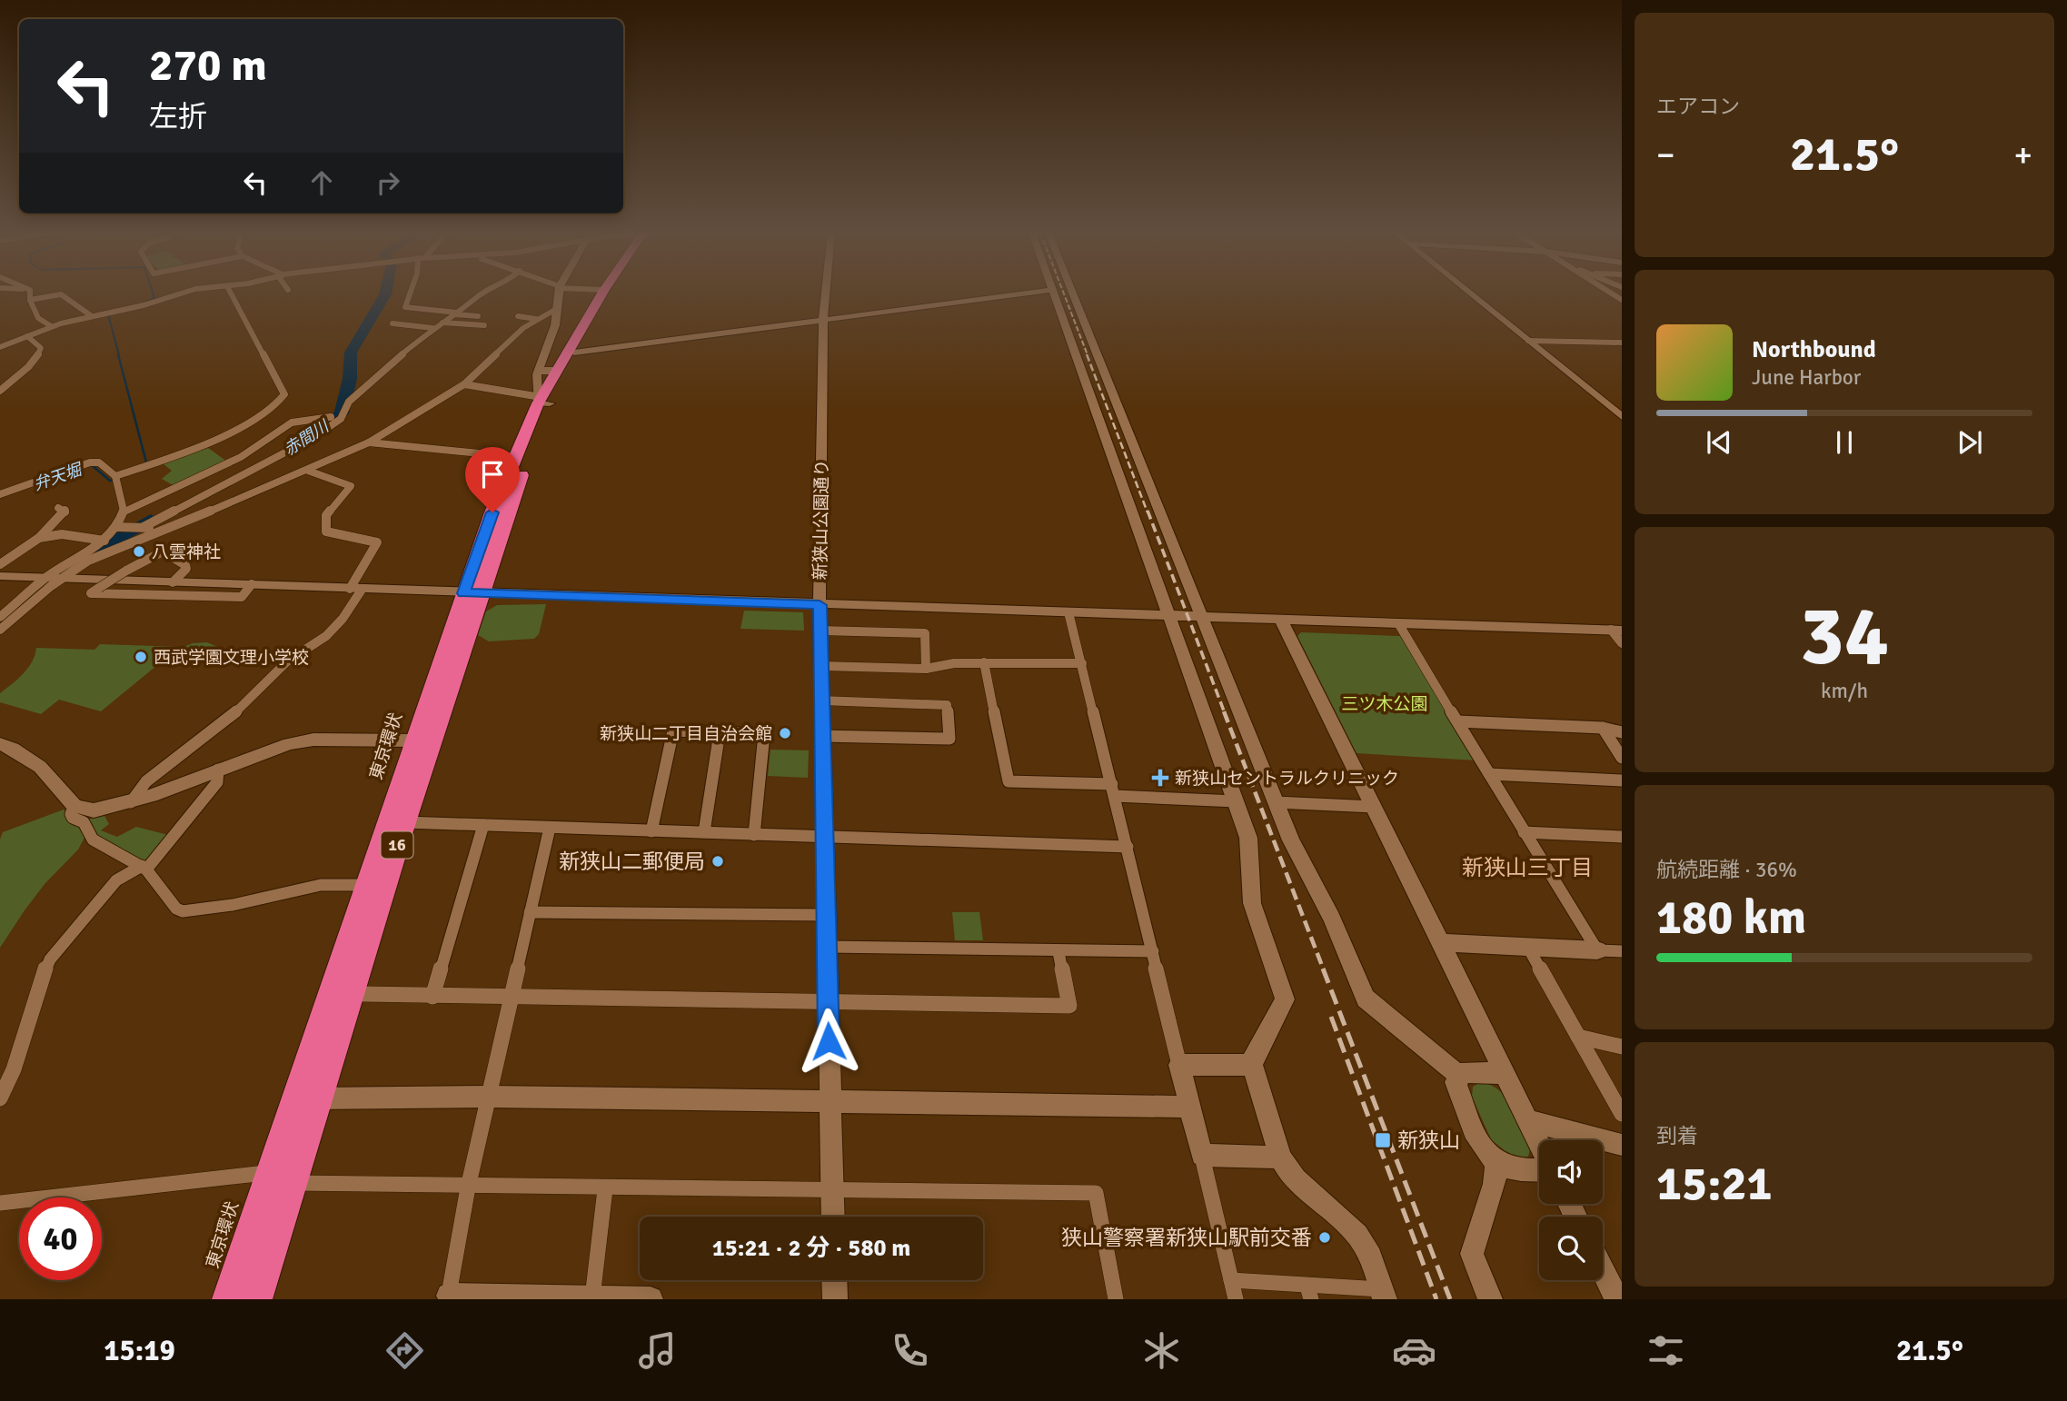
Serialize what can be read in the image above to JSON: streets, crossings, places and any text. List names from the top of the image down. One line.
{"streets":{"highway":["東京環状","16"],"street":["新狭山公園通り"]},"districts":["新狭山三丁目"],"water":["赤間川","弁天堀"],"parks":["三ツ木公園"],"places":{"other":["八雲神社","西武学園文理小学校","新狭山二丁目自治会館","新狭山二郵便局","狭山警察署新狭山駅前交番"],"health":["新狭山セントラルクリニック"],"transit":["新狭山"]},"page":{"tile":["エアコン",["34","km/h"],["航続距離 · 36%","180 km"],["到着","15:21"]],"turn":["270 m","左折"],"heat":["−","21.5°","+"],"song":["Northbound","June Harbor"],"limit":"40","trip":"15:21 · 2 分 · 580 m","tabs":["15:19","21.5°"]}}
